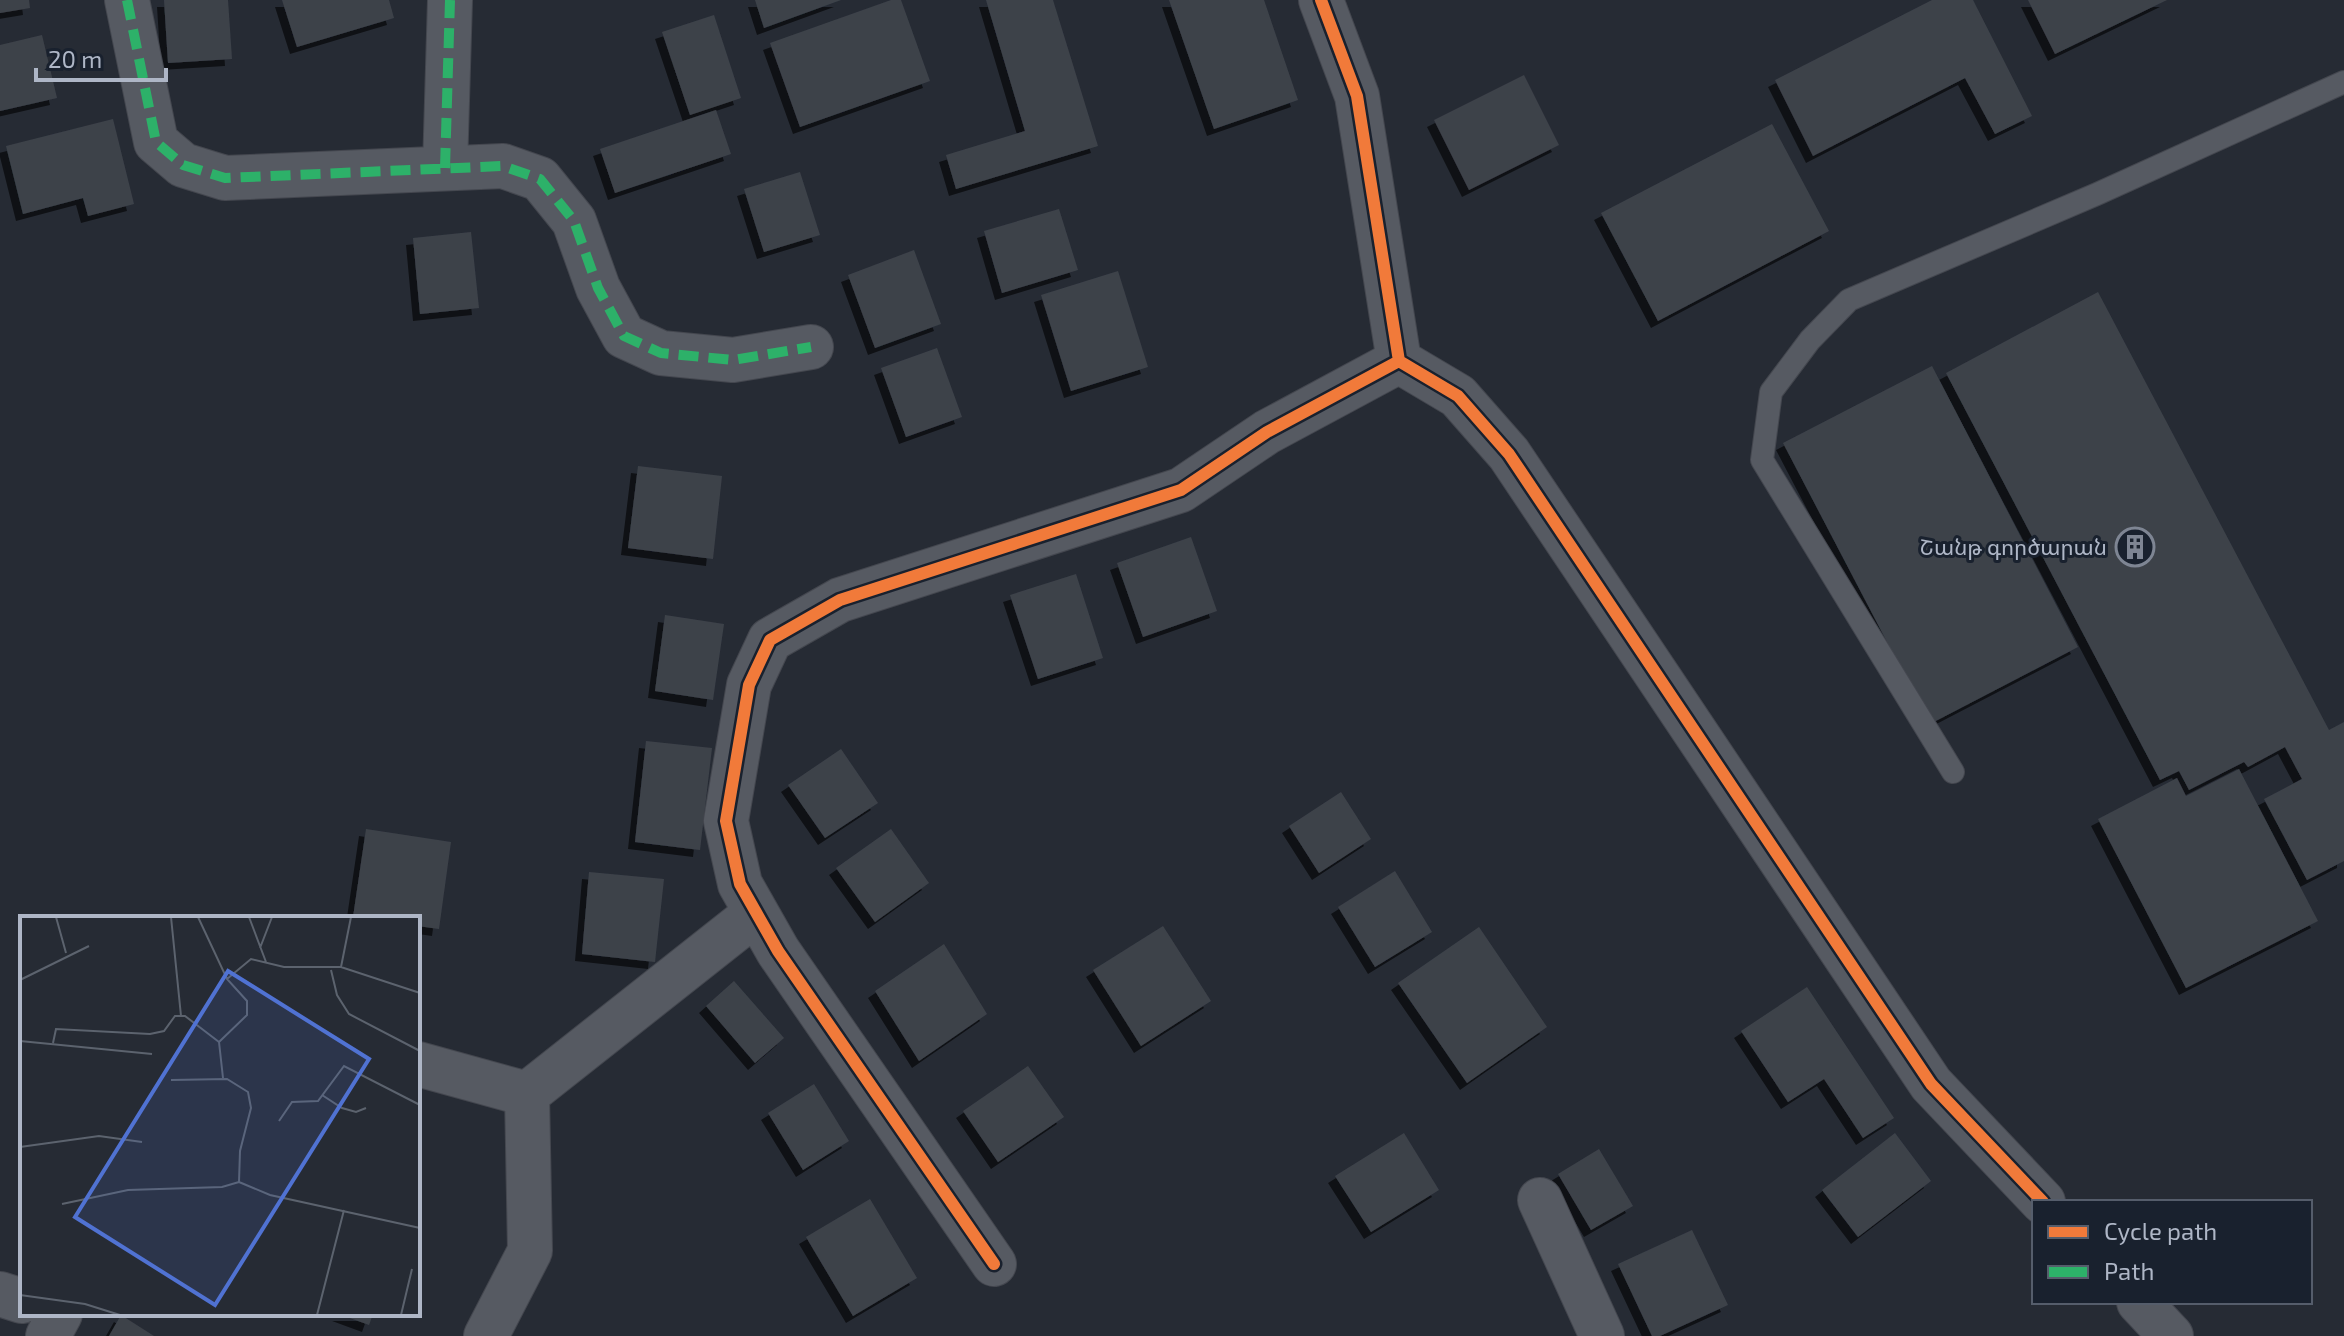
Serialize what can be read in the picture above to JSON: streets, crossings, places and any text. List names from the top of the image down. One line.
{"places":{"building":["Շանթ գործարան"]},"legend":["Cycle path","Path"],"scale_bar":"20 m"}
